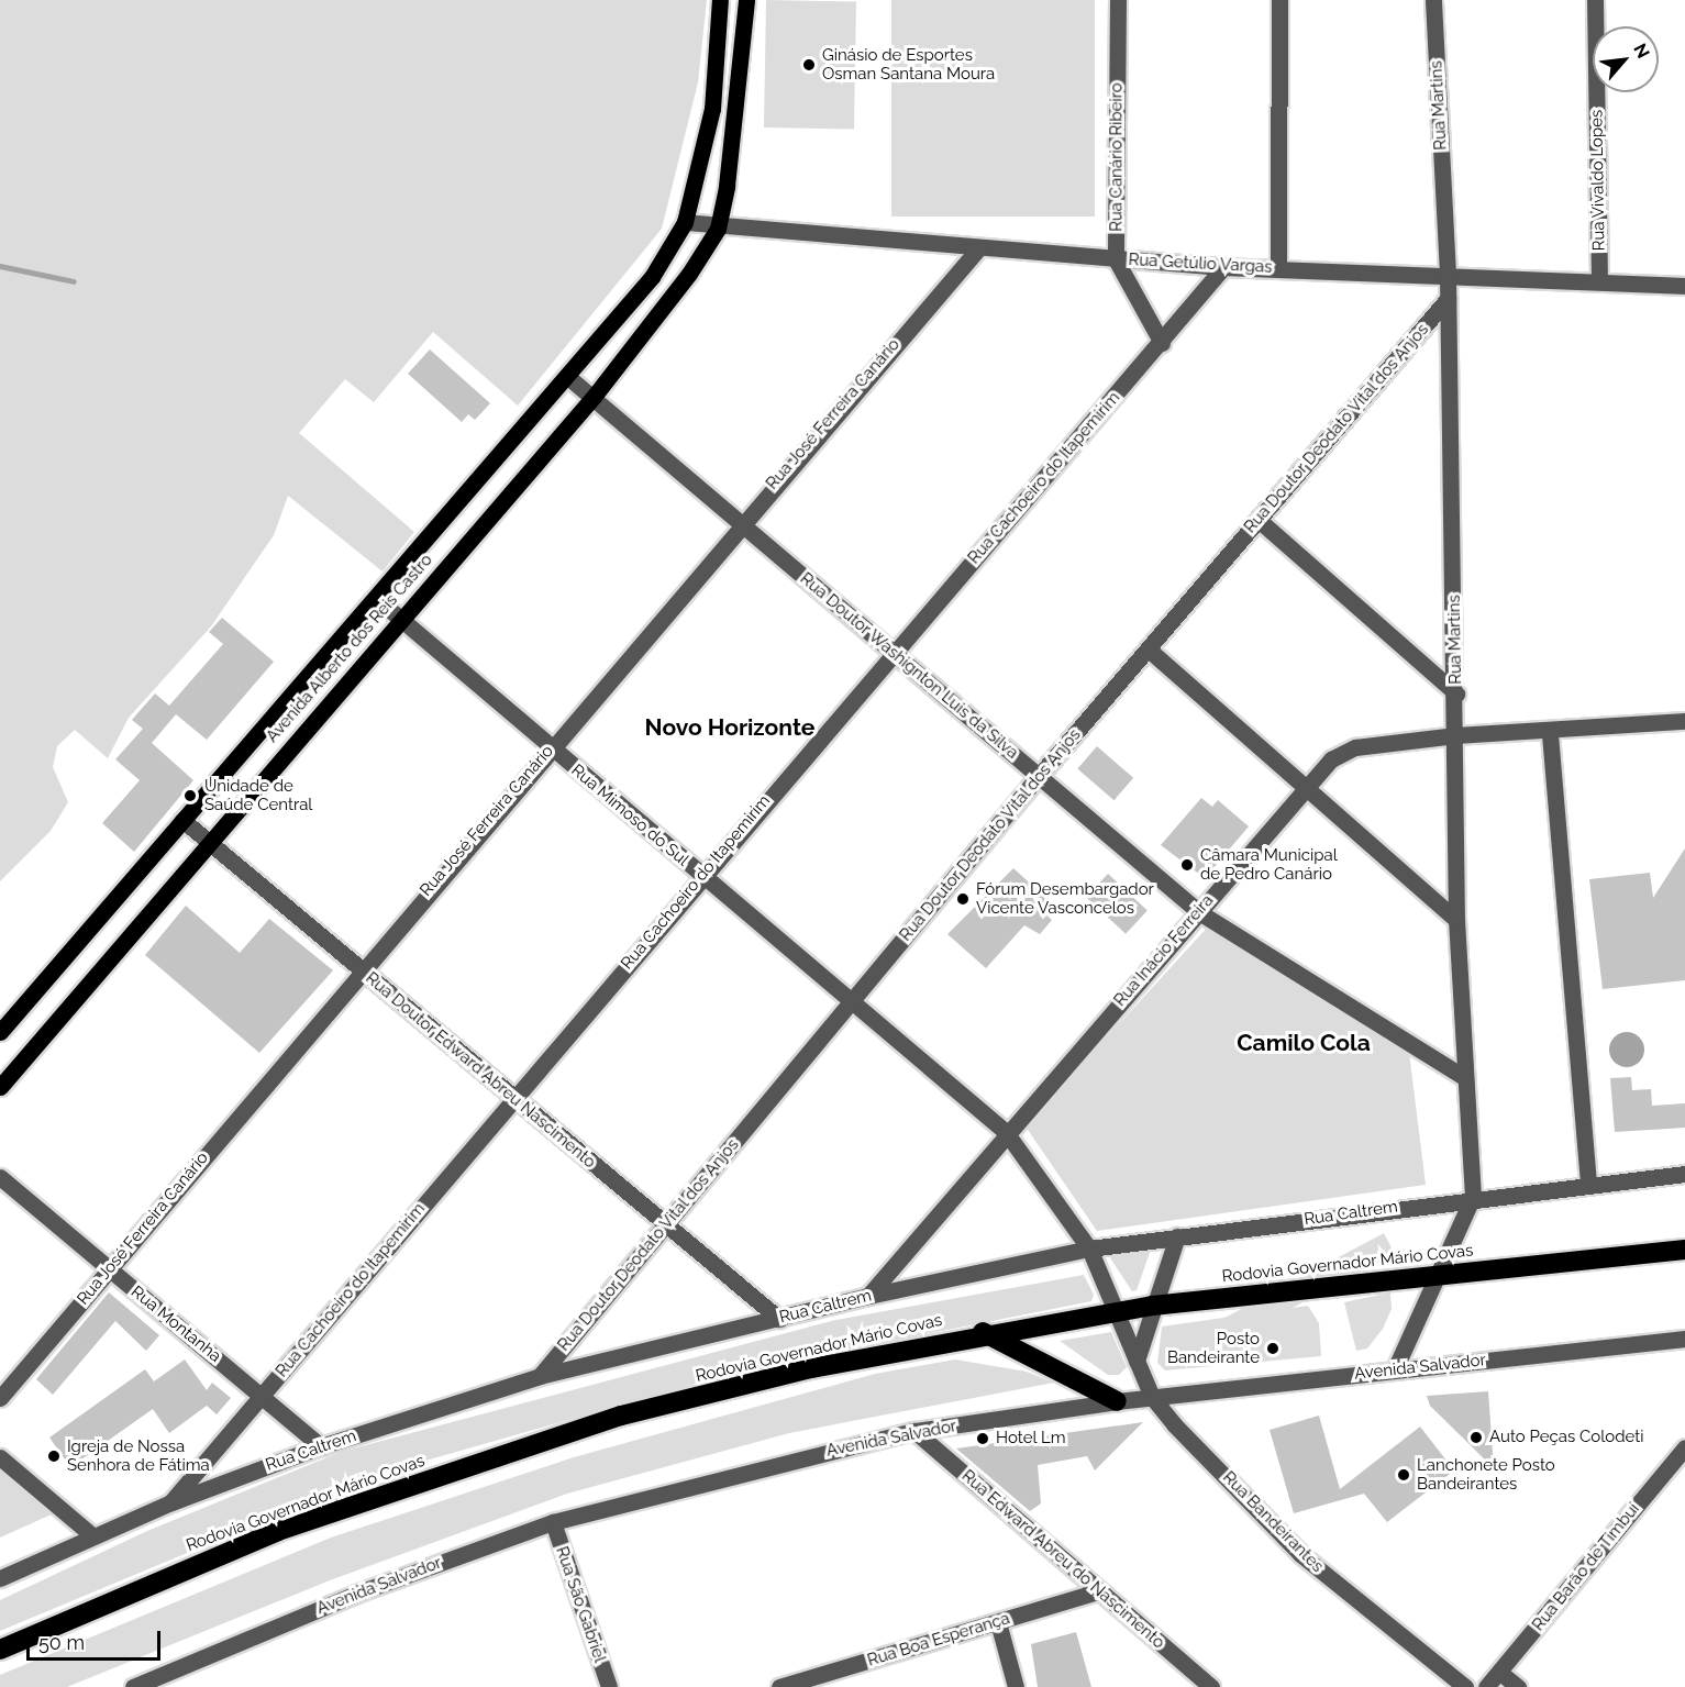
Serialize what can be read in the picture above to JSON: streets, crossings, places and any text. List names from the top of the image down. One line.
{"streets":{"highway":["Rodovia Governador Mário Covas"],"main road":["Avenida Alberto dos Reis Castro"],"street":["Rua Martins","Rua Canário Ribeiro","Rua Vivaldo Lopes","Rua Getúlio Vargas","Rua José Ferreira Canário","Rua Doutor Deodato Vital dos Anjos","Rua Cachoeiro do Itapemirim","Rua Doutor Washignton Luis da Silva","Rua Mimoso do Sul","Rua Inácio Ferreira","Rua Doutor Edward Abreu Nascimento","Rua Caltrem","Rua Montanha","Avenida Salvador","Rua Bandeirantes","Rua Edward Abreu do Nascimento","Rua Barão de Timbuí","Rua São Gabriel","Rua Boa Esperança"]},"crossings":[["Rua Martins","Rua Getúlio Vargas"],["Rua Martins","Rua Doutor Deodato Vital dos Anjos"],["Rua Martins","Rua Doutor Washignton Luis da Silva"],["Rua Martins","Rua Inácio Ferreira"],["Rua Martins","Rua Caltrem"],["Rua Martins","Rodovia Governador Mário Covas"],["Rua Martins","Avenida Salvador"],["Rua Canário Ribeiro","Rua Getúlio Vargas"],["Rua Canário Ribeiro","Rua Cachoeiro do Itapemirim"],["Rua Vivaldo Lopes","Rua Getúlio Vargas"],["Rua Getúlio Vargas","Rua José Ferreira Canário"],["Rua Getúlio Vargas","Rua Cachoeiro do Itapemirim"],["Rua Getúlio Vargas","Avenida Alberto dos Reis Castro"],["Rua José Ferreira Canário","Rua Doutor Washignton Luis da Silva"],["Rua José Ferreira Canário","Rua Mimoso do Sul"],["Rua José Ferreira Canário","Rua Doutor Edward Abreu Nascimento"],["Rua José Ferreira Canário","Rua Montanha"],["Rua Doutor Deodato Vital dos Anjos","Rua Doutor Washignton Luis da Silva"],["Rua Doutor Deodato Vital dos Anjos","Rua Mimoso do Sul"],["Rua Doutor Deodato Vital dos Anjos","Rua Doutor Edward Abreu Nascimento"],["Rua Doutor Deodato Vital dos Anjos","Rua Caltrem"],["Rua Cachoeiro do Itapemirim","Rua Doutor Washignton Luis da Silva"],["Rua Cachoeiro do Itapemirim","Rua Mimoso do Sul"],["Rua Cachoeiro do Itapemirim","Rua Doutor Edward Abreu Nascimento"],["Rua Cachoeiro do Itapemirim","Rua Caltrem"],["Rua Cachoeiro do Itapemirim","Rua Montanha"],["Avenida Alberto dos Reis Castro","Rua Doutor Washignton Luis da Silva"],["Avenida Alberto dos Reis Castro","Rua Mimoso do Sul"],["Avenida Alberto dos Reis Castro","Rua Doutor Edward Abreu Nascimento"],["Rua Doutor Washignton Luis da Silva","Rua Inácio Ferreira"],["Rua Mimoso do Sul","Rua Inácio Ferreira"],["Rua Mimoso do Sul","Rua Caltrem"],["Rua Mimoso do Sul","Rodovia Governador Mário Covas"],["Rua Mimoso do Sul","Avenida Salvador"],["Rua Mimoso do Sul","Rua Bandeirantes"],["Rua Inácio Ferreira","Rua Caltrem"],["Rua Doutor Edward Abreu Nascimento","Rua Caltrem"],["Rua Caltrem","Rua Montanha"],["Avenida Salvador","Rua Bandeirantes"],["Avenida Salvador","Rua Edward Abreu do Nascimento"],["Avenida Salvador","Rua São Gabriel"],["Rua Edward Abreu do Nascimento","Rua Boa Esperança"]],"districts":["Novo Horizonte","Camilo Cola"],"places":["Ginásio de Esportes Osman Santana Moura","Unidade de Saúde Central","Câmara Municipal de Pedro Canário","Fórum Desembargador Vicente Vasconcelos","Posto Bandeirante","Auto Peças Colodeti","Hotel Lm","Igreja de Nossa Senhora de Fátima","Lanchonete Posto Bandeirantes"],"scale_bar":"50 m","north":"top right"}
